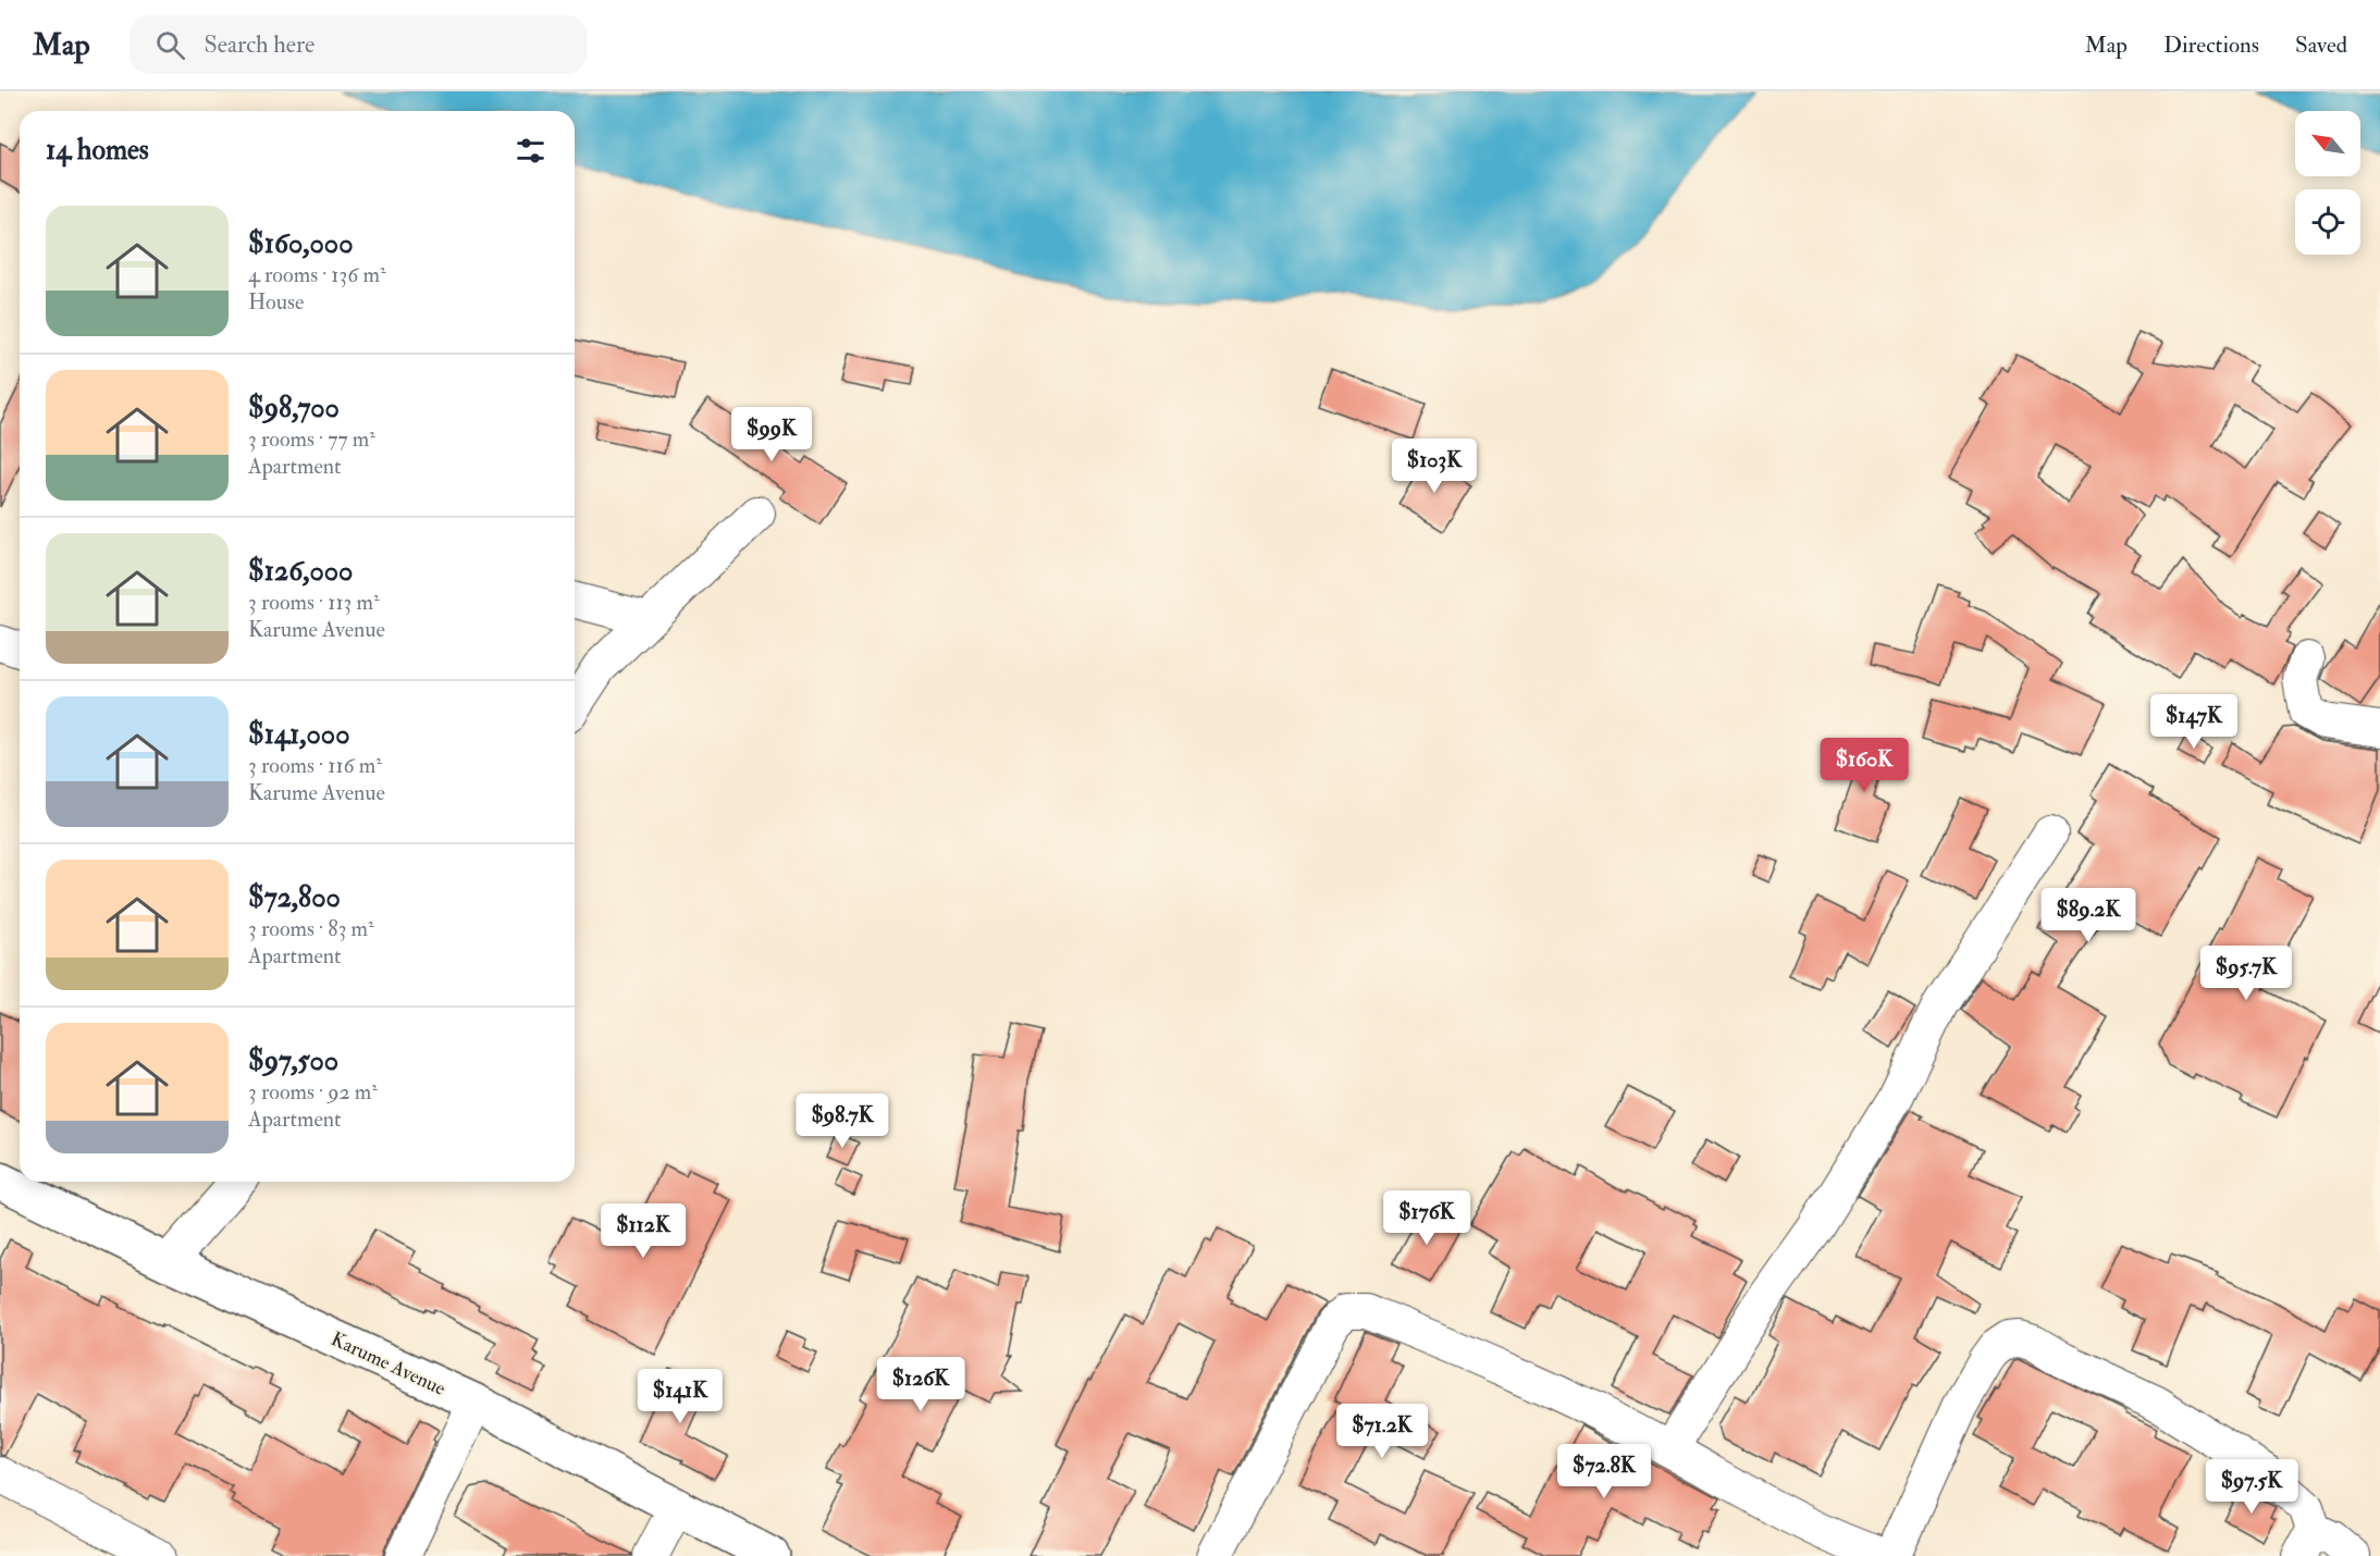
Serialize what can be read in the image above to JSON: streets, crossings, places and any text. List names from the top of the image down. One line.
{"streets":{"main road":["Karume Avenue"]},"north":"top left","page":{"header":"Map","search":"Search here","nav":["Map","Directions","Saved"],"heading":"14 homes","list":[{"name":"$160,000","note":"4 rooms · 136 m² · House"},{"name":"$98,700","note":"3 rooms · 77 m² · Apartment"},{"name":"$126,000","note":"3 rooms · 113 m² · Karume Avenue"},{"name":"$141,000","note":"3 rooms · 116 m² · Karume Avenue"},{"name":"$72,800","note":"3 rooms · 83 m² · Apartment"},{"name":"$97,500","note":"3 rooms · 92 m² · Apartment"}],"price":["$99K","$103K","$147K","$160K","$89.2K","$95.7K","$98.7K","$176K","$112K","$126K","$141K","$71.2K","$72.8K","$97.5K"]}}
